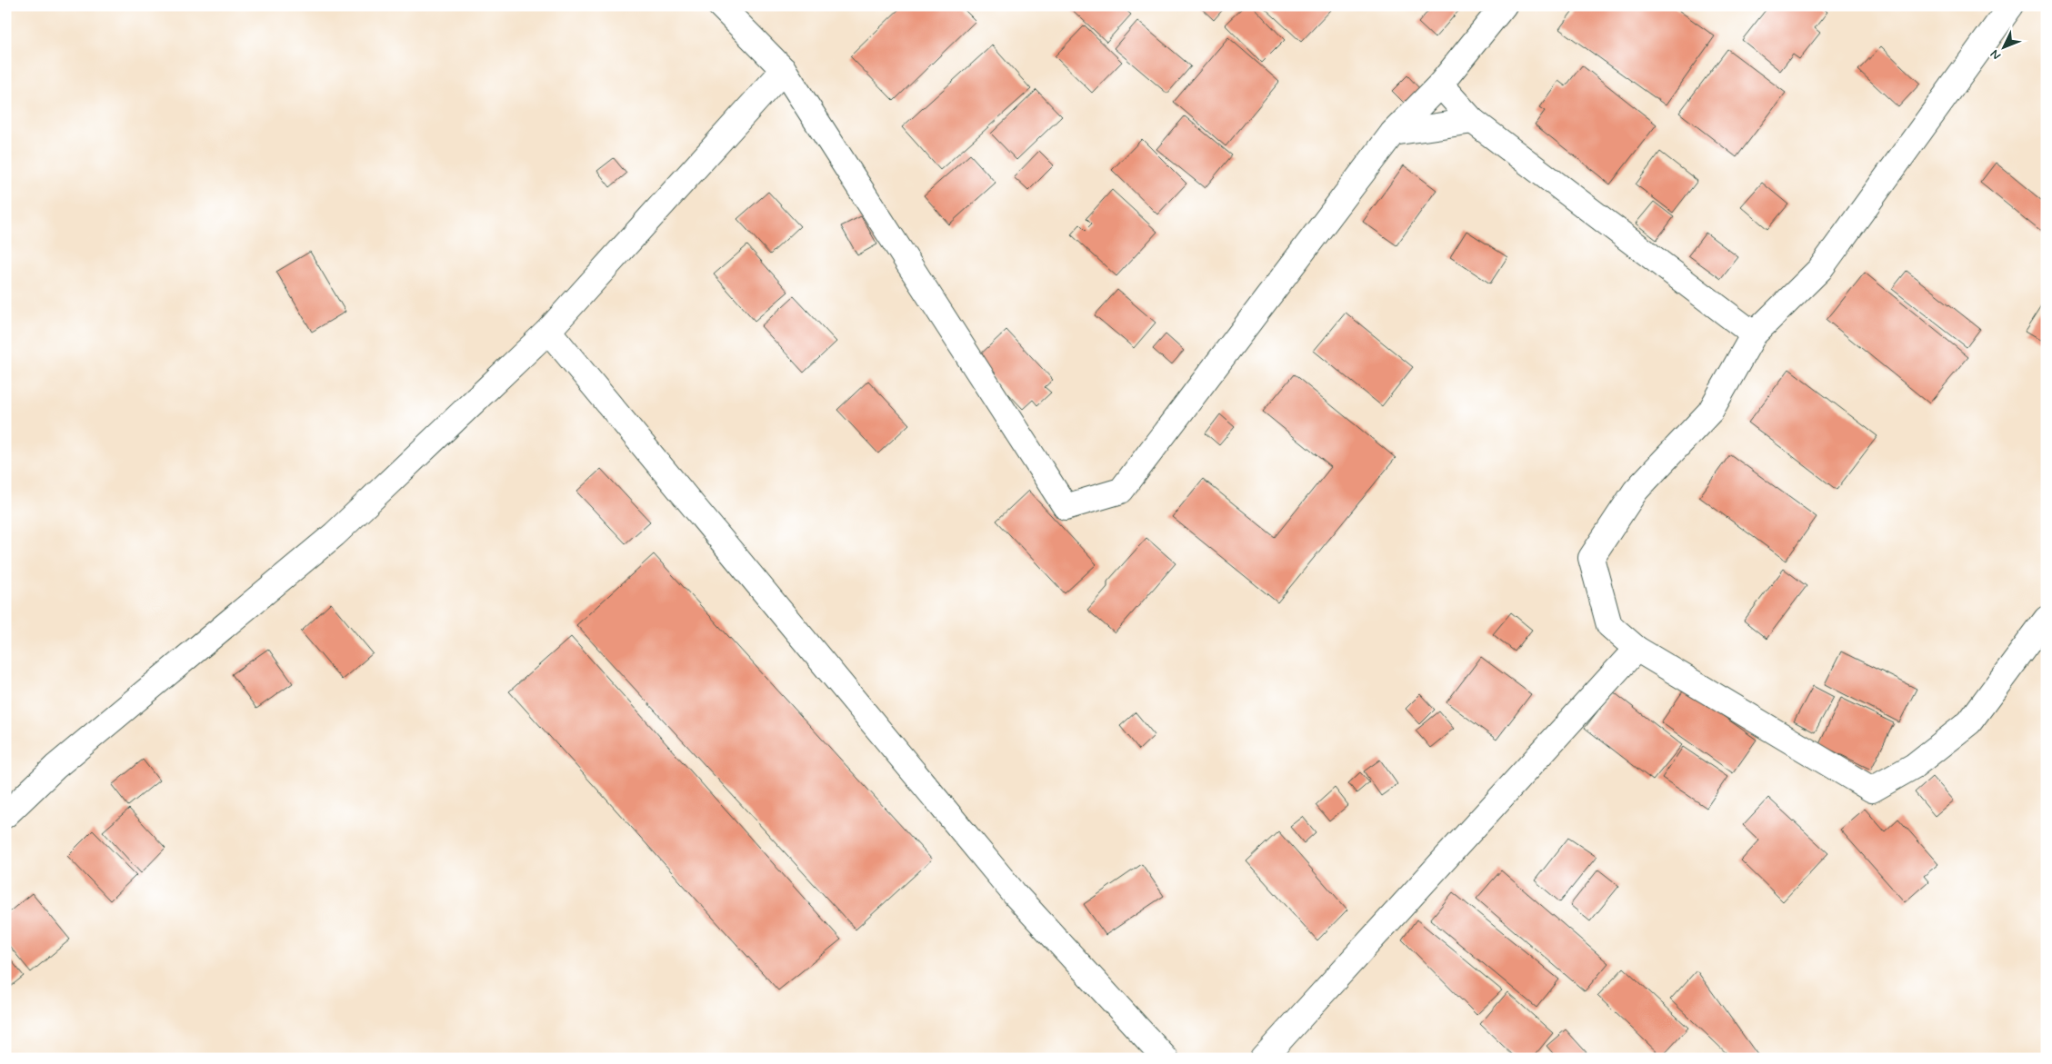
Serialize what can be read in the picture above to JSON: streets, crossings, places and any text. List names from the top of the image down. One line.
{"north":"bottom left"}
